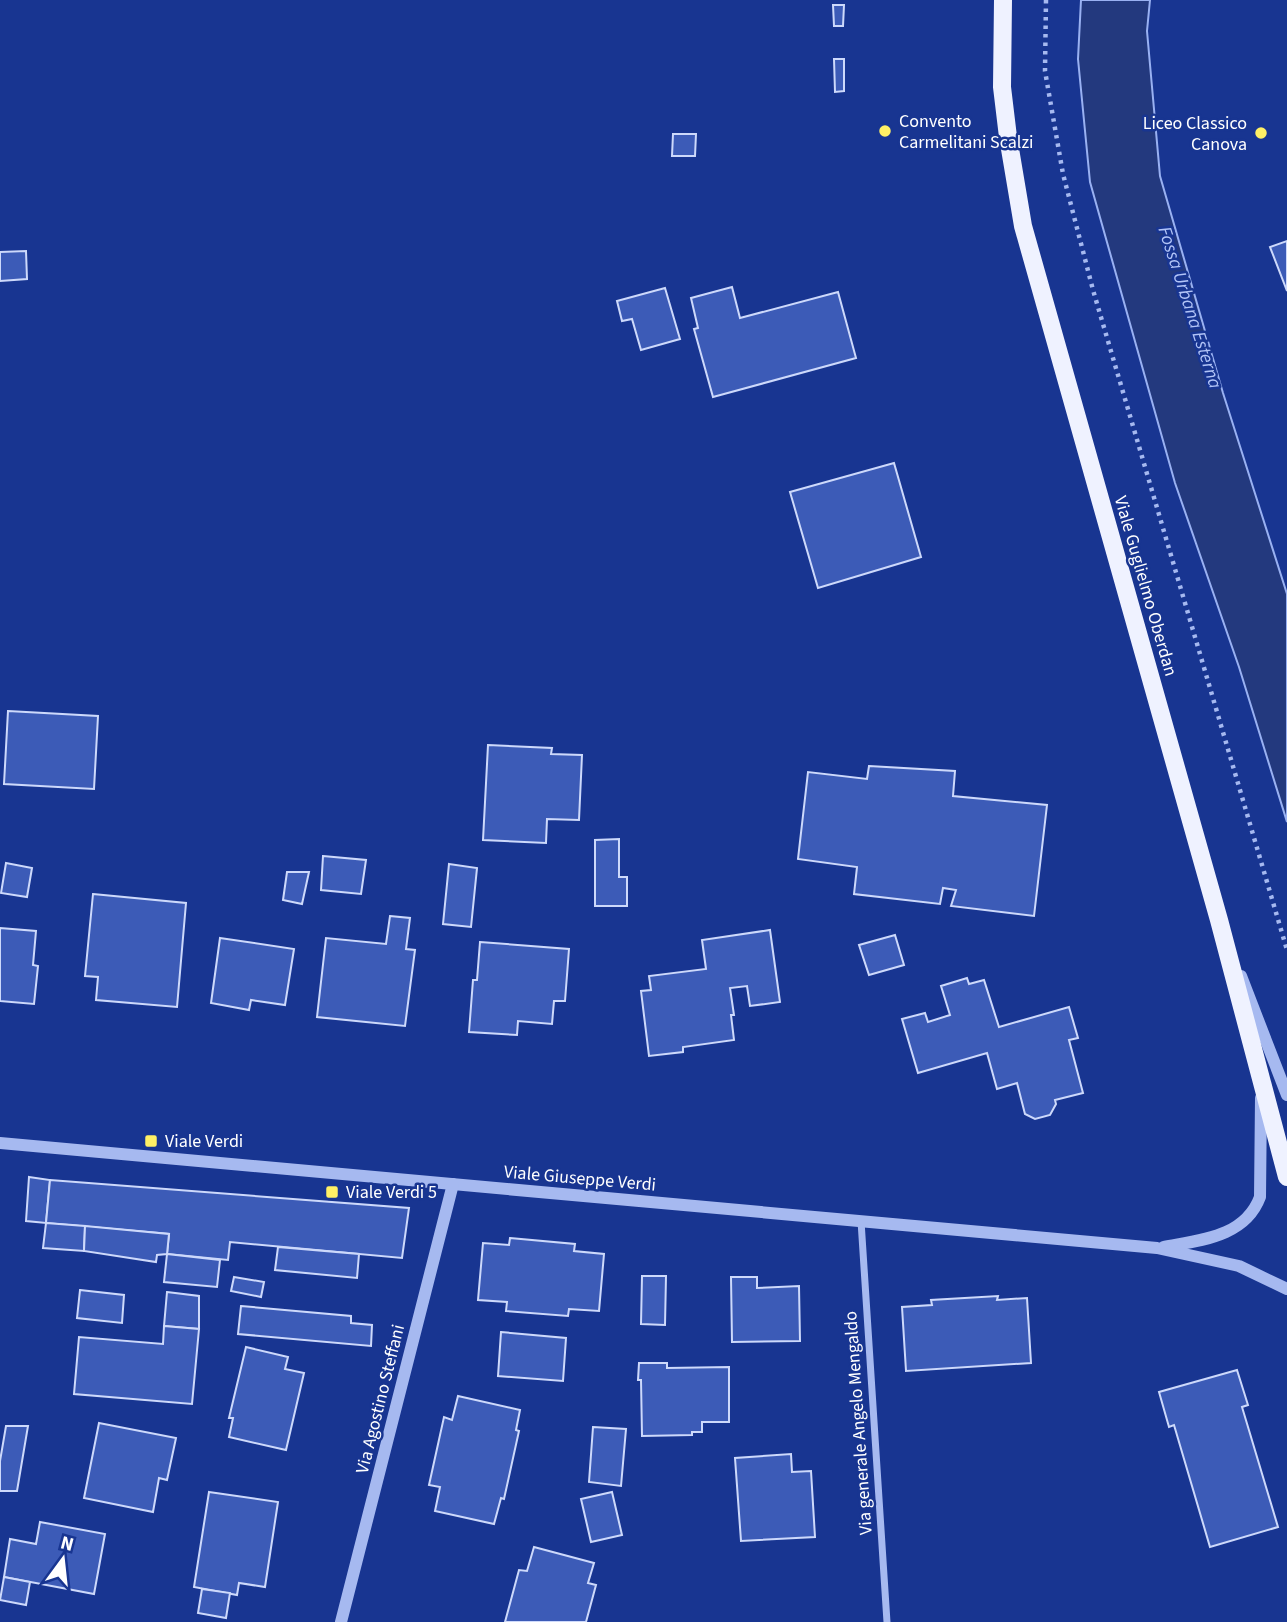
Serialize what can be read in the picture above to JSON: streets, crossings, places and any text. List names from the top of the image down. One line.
{"streets":{"main road":["Viale Guglielmo Oberdan"],"street":["Viale Giuseppe Verdi","Via Agostino Steffani","Via generale Angelo Mengaldo"]},"crossings":[["Viale Guglielmo Oberdan","Viale Giuseppe Verdi"],["Viale Giuseppe Verdi","Via Agostino Steffani"],["Viale Giuseppe Verdi","Via generale Angelo Mengaldo"]],"water":["Fossa Urbana Esterna"],"places":{"other":["Convento Carmelitani Scalzi","Liceo Classico Canova"],"transit":["Viale Verdi","Viale Verdi 5"]},"north":"top"}
